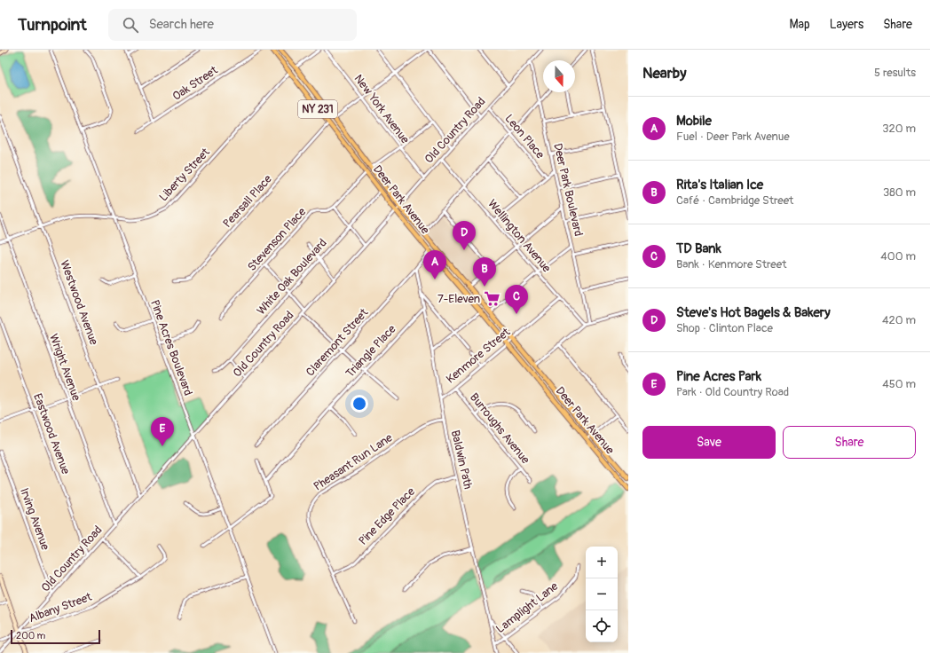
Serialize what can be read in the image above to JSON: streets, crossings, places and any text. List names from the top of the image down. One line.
{"streets":{"main road":["NY 231","Deer Park Avenue"],"street":["Oak Street","New York Avenue","Old Country Road","Leon Place","Liberty Street","Deer Park Boulevard","Pearsall Place","Wellington Avenue","Stevenson Place","White Oak Boulevard","Westwood Avenue","Claremont Street","Pine Acres Boulevard","Triangle Place","Kenmore Street","Wright Avenue","Burroughs Avenue","Eastwood Avenue","Baldwin Path","Pheasant Run Lane","Pine Edge Place","Irving Avenue","Albany Street","Lamplight Lane"]},"crossings":[["New York Avenue","Old Country Road"],["Old Country Road","Leon Place"],["Old Country Road","Deer Park Boulevard"],["Old Country Road","Deer Park Avenue"],["Old Country Road","Wellington Avenue"],["Old Country Road","Westwood Avenue"],["Old Country Road","Pine Acres Boulevard"],["Old Country Road","Wright Avenue"],["Old Country Road","Eastwood Avenue"],["Old Country Road","Irving Avenue"],["Old Country Road","Albany Street"],["Liberty Street","Deer Park Avenue"],["Liberty Street","Westwood Avenue"],["Liberty Street","Pine Acres Boulevard"],["Liberty Street","Wright Avenue"],["Deer Park Avenue","Pearsall Place"],["Deer Park Avenue","White Oak Boulevard"],["Deer Park Avenue","Claremont Street"],["Deer Park Avenue","Kenmore Street"],["Wellington Avenue","Kenmore Street"],["Claremont Street","Baldwin Path"],["Triangle Place","Baldwin Path"],["Kenmore Street","Burroughs Avenue"],["Kenmore Street","Baldwin Path"],["Baldwin Path","Pheasant Run Lane"],["Baldwin Path","Pine Edge Place"],["Baldwin Path","Lamplight Lane"],["Pheasant Run Lane","Pine Edge Place"]],"places":{"supermarket":["7-Eleven"]},"scale_bar":"200 m","north":"bottom","page":{"header":"Turnpoint","search":"Search here","nav":["Map","Layers","Share"],"heading":["Nearby","5 results"],"list":[{"mark":"A","name":"Mobile","note":"Fuel · Deer Park Avenue","value":"320 m"},{"mark":"B","name":"Rita's Italian Ice","note":"Café · Cambridge Street","value":"380 m"},{"mark":"C","name":"TD Bank","note":"Bank · Kenmore Street","value":"400 m"},{"mark":"D","name":"Steve's Hot Bagels & Bakery","note":"Shop · Clinton Place","value":"420 m"},{"mark":"E","name":"Pine Acres Park","note":"Park · Old Country Road","value":"450 m"}],"pins":["D","A","B","C","E"],"buttons":["Save","Share"],"map_buttons":["+","−"],"scale":"200 m"}}
